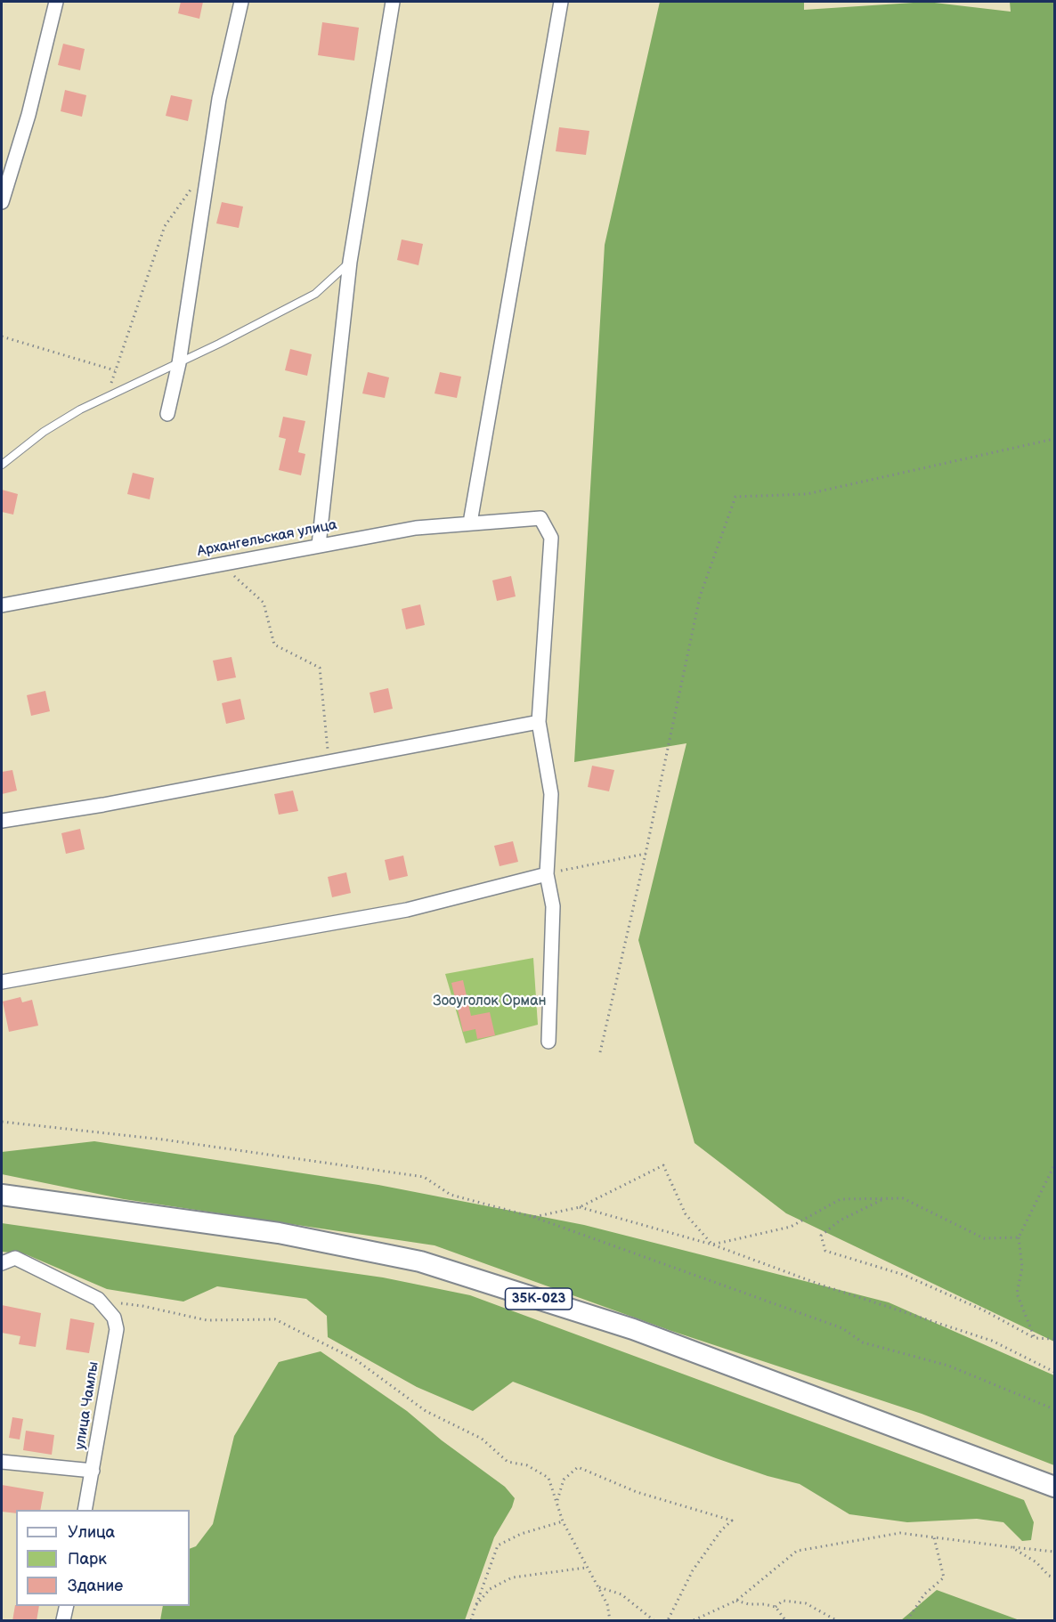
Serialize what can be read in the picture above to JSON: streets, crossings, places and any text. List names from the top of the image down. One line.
{"streets":{"main road":["35К-023"],"street":["Архангельская улица","улица Чамлы"]},"parks":["Зооуголок Орман"],"legend":["Улица","Парк","Здание"]}
